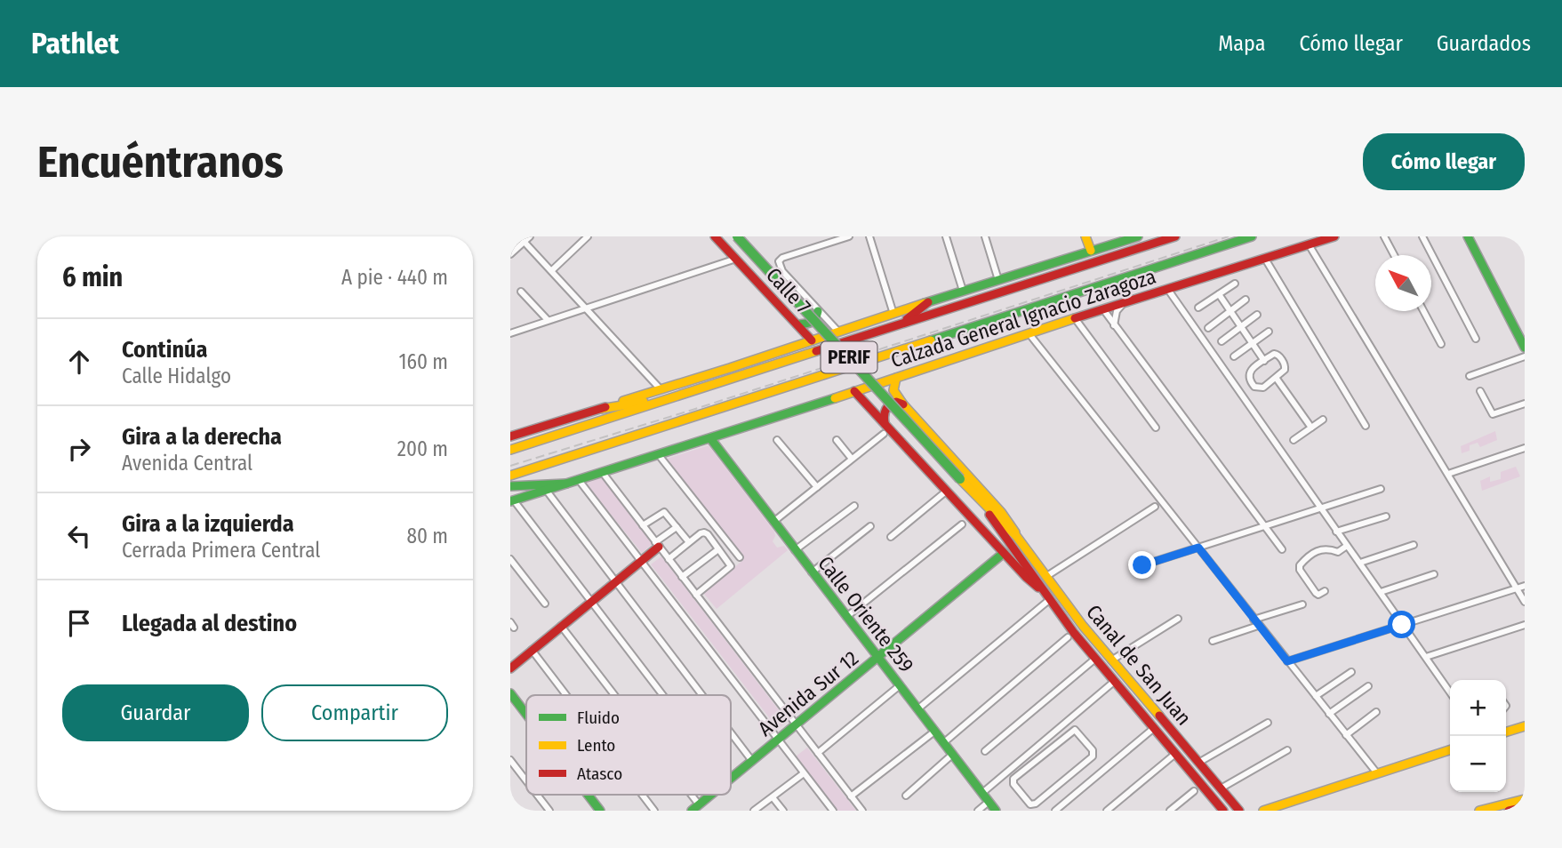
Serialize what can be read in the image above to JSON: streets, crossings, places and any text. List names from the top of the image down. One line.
{"streets":{"main road":["Calle 7","Calzada General Ignacio Zaragoza","PERIF","Calle Oriente 259","Canal de San Juan","Avenida Sur 12"]},"crossings":[["Calzada General Ignacio Zaragoza","Calle Oriente 259"],["Calzada General Ignacio Zaragoza","Canal de San Juan"],["Calle Oriente 259","Avenida Sur 12"],["Canal de San Juan","Avenida Sur 12"]],"legend":["Fluido","Lento","Atasco"],"north":"top left","page":{"header":"Pathlet","nav":["Mapa","Cómo llegar","Guardados"],"buttons":["Cómo llegar",["Guardar","Compartir"]],"title":"Encuéntranos","heading":["6 min","A pie · 440 m"],"list":[["Continúa","Calle Hidalgo","160 m"],["Gira a la derecha","Avenida Central","200 m"],["Gira a la izquierda","Cerrada Primera Central","80 m"],"Llegada al destino"],"map_buttons":["+","−"]}}
